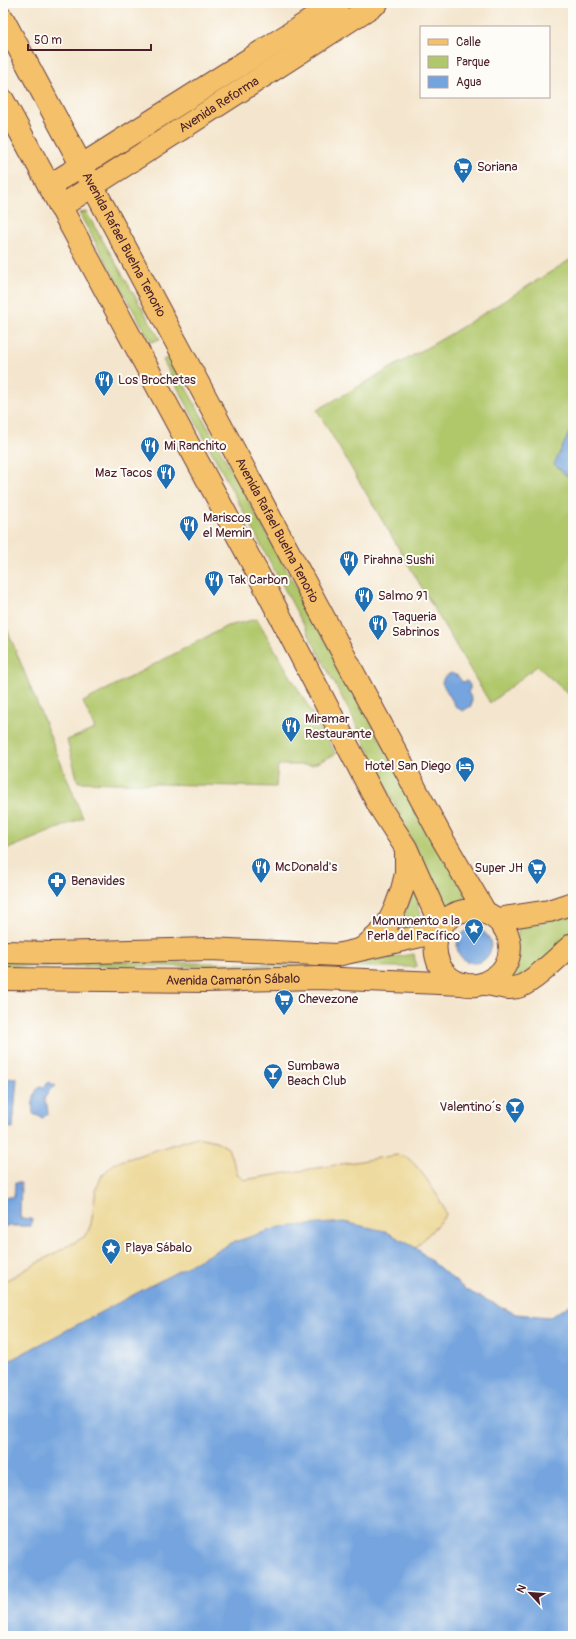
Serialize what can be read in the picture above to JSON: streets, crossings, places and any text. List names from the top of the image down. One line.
{"streets":{"main road":["Avenida Reforma","Avenida Rafael Buelna Tenorio","Avenida Camarón Sábalo"]},"crossings":[["Avenida Reforma","Avenida Rafael Buelna Tenorio"],["Avenida Rafael Buelna Tenorio","Avenida Camarón Sábalo"]],"places":{"supermarket":["Soriana","Super JH","Chevezone"],"restaurant":["Los Brochetas","Mi Ranchito","Maz Tacos","Mariscos el Memin","Pirahna Sushi","Tak Carbon","Salmo 91","Taqueria Sabrinos","Miramar Restaurante","McDonald's"],"hotel":["Hotel San Diego"],"pharmacy":["Benavides"],"place":["Monumento a la Perla del Pacífico","Playa Sábalo"],"bar":["Sumbawa Beach Club","Valentino´s"]},"legend":["Calle","Parque","Agua"],"scale_bar":"50 m","north":"top left"}
